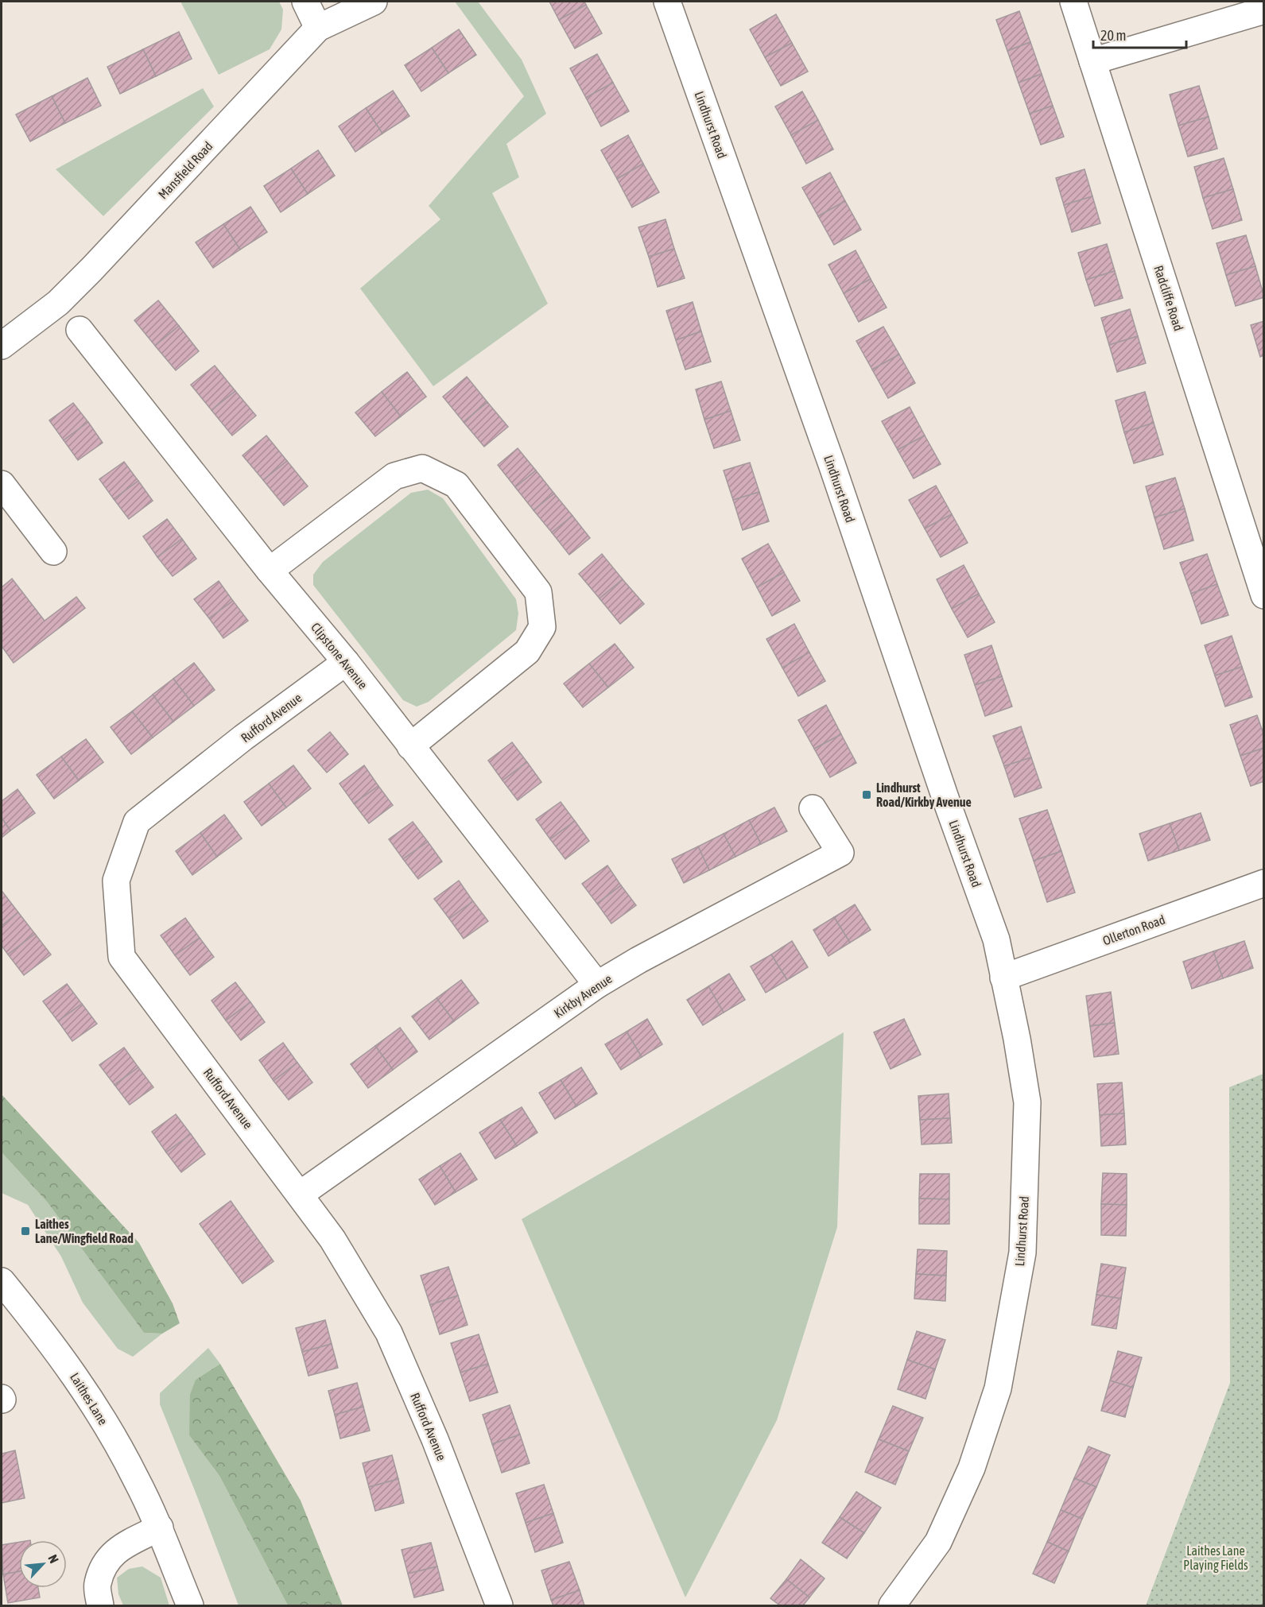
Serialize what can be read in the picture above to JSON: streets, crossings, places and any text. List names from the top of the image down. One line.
{"streets":{"street":["Lindhurst Road","Mansfield Road","Radcliffe Road","Clipstone Avenue","Rufford Avenue","Ollerton Road","Kirkby Avenue","Laithes Lane"]},"crossings":[["Lindhurst Road","Ollerton Road"],["Clipstone Avenue","Rufford Avenue"],["Clipstone Avenue","Kirkby Avenue"],["Rufford Avenue","Kirkby Avenue"]],"parks":["Laithes Lane Playing Fields"],"places":{"transit":["Lindhurst Road/Kirkby Avenue","Laithes Lane/Wingfield Road"]},"scale_bar":"20 m","north":"top right"}
